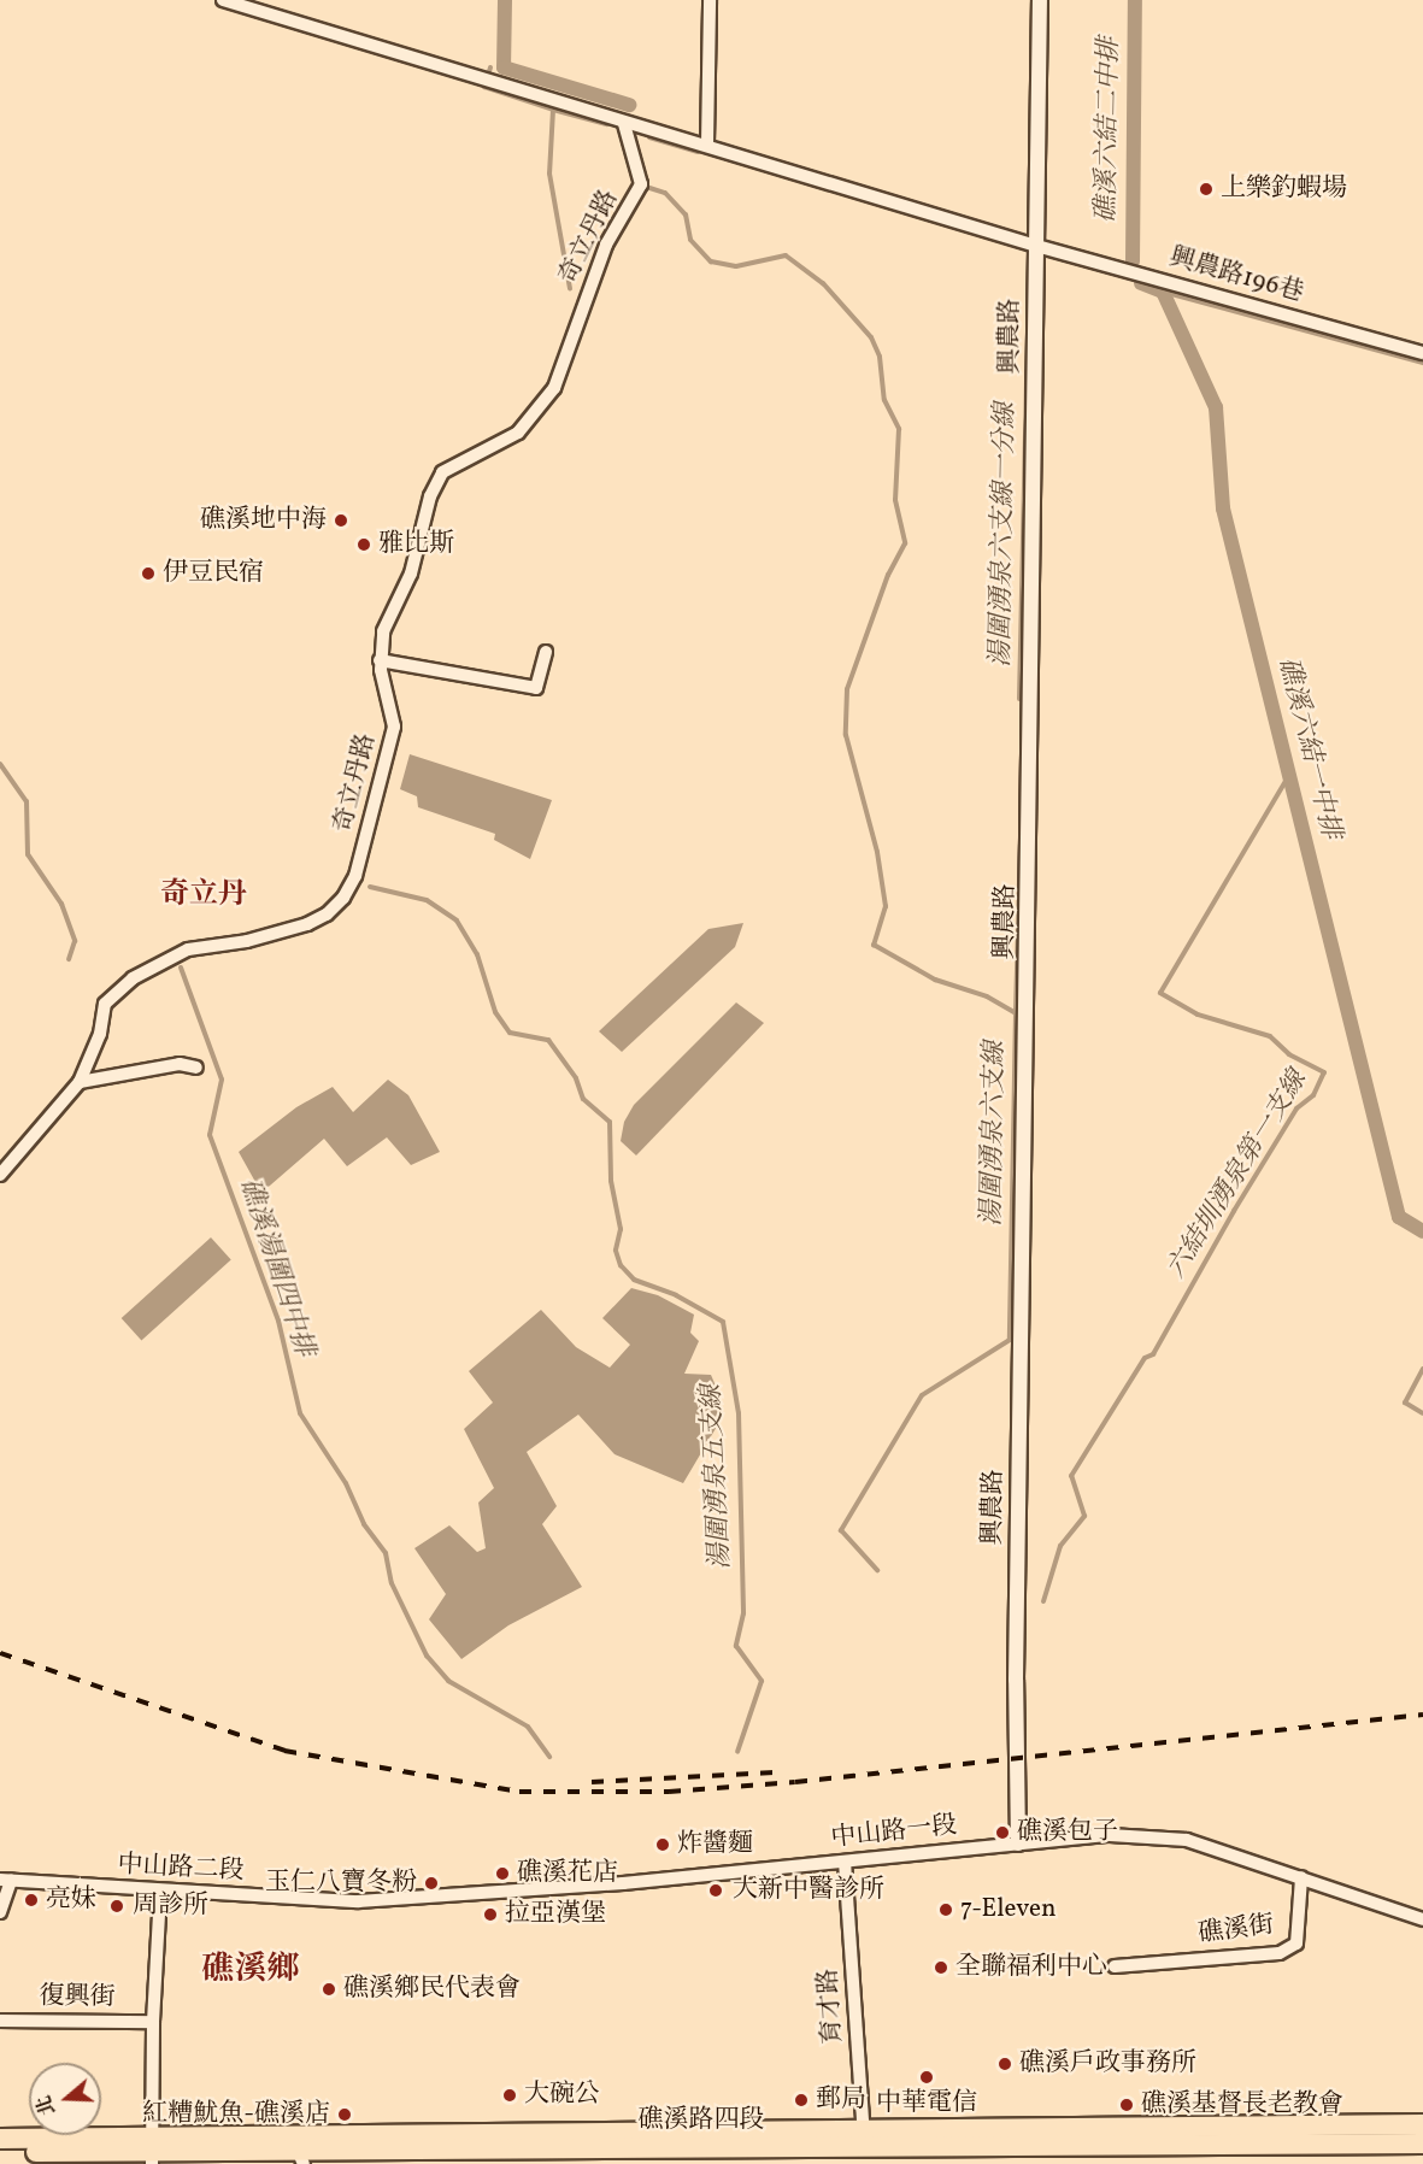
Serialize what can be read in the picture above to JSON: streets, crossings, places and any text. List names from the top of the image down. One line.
{"streets":{"main road":["礁溪路四段"],"street":["奇立丹路","興農路196巷","興農路","中山路一段","中山路二段","礁溪街","復興街","育才路"]},"crossings":[["興農路196巷","興農路"],["興農路","中山路一段"],["中山路一段","中山路二段"],["中山路一段","礁溪街"],["中山路一段","育才路"],["育才路","礁溪路四段"]],"districts":["奇立丹","礁溪鄉"],"water":["礁溪六結二中排","湯圍湧泉六支線一分線","礁溪六結一中排","湯圍湧泉六支線","六結圳湧泉第一支線","礁溪湯圍四中排","湯圍湧泉五支線"],"places":["上樂釣蝦場","礁溪地中海","雅比斯","伊豆民宿","礁溪包子","炸醬麵","礁溪花店","玉仁八寶冬粉","大新中醫診所","亮妹","周診所","7-Eleven","拉亞漢堡","全聯福利中心","礁溪鄉民代表會","礁溪戶政事務所","中華電信","大碗公","郵局","礁溪基督長老教會","紅糟魷魚-礁溪店"],"north":"left"}
